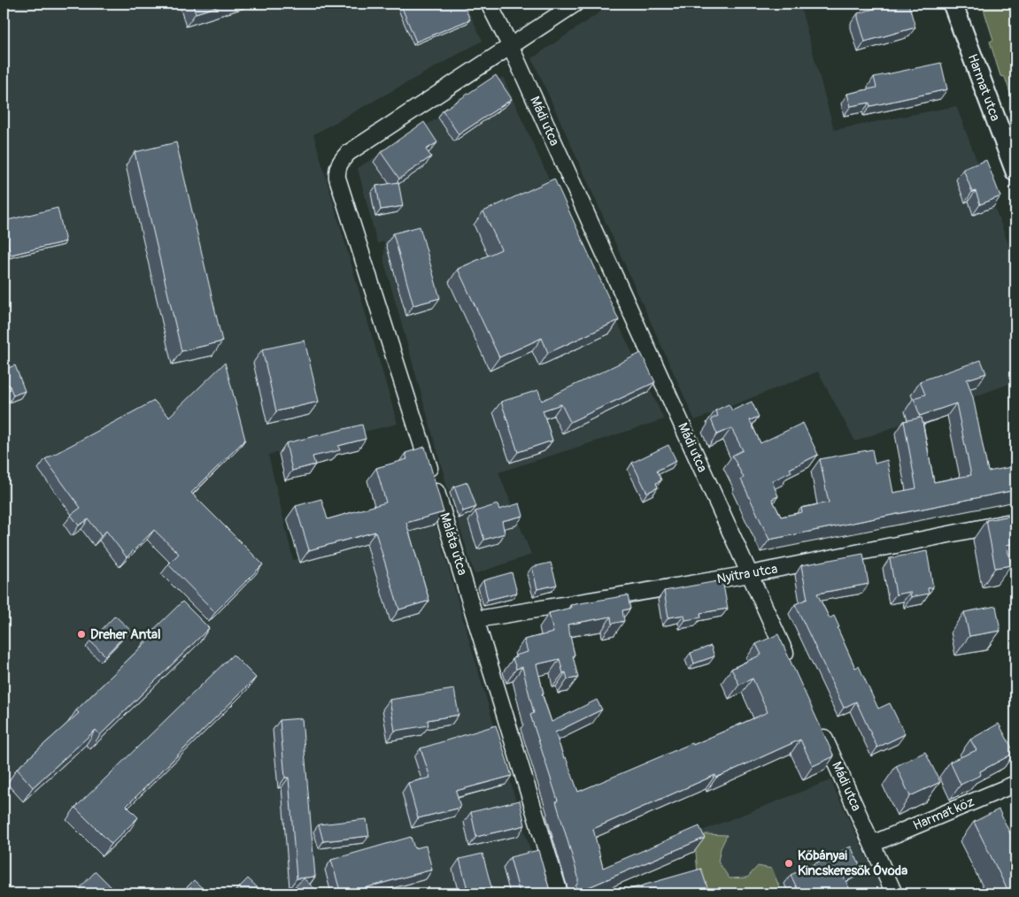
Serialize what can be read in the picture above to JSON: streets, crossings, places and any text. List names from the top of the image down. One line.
{"streets":{"street":["Harmat utca","Mádi utca","Maláta utca","Nyitra utca","Harmat köz"]},"crossings":[["Mádi utca","Maláta utca"],["Mádi utca","Nyitra utca"],["Mádi utca","Harmat köz"],["Maláta utca","Nyitra utca"]],"places":["Dreher Antal","Kőbányai Kincskeresők Óvoda"]}
